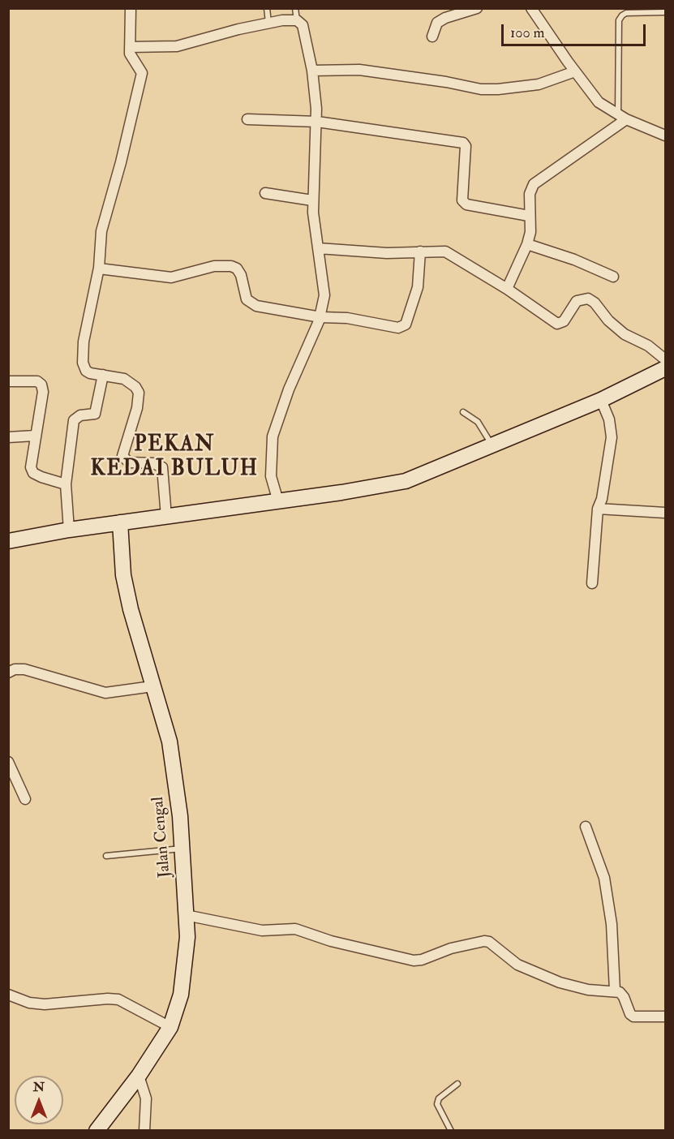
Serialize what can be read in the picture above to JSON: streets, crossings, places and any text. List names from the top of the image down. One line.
{"streets":{"main road":["Jalan Cengal"]},"districts":["PEKAN KEDAI BULUH"],"scale_bar":"100 m","north":"top"}
